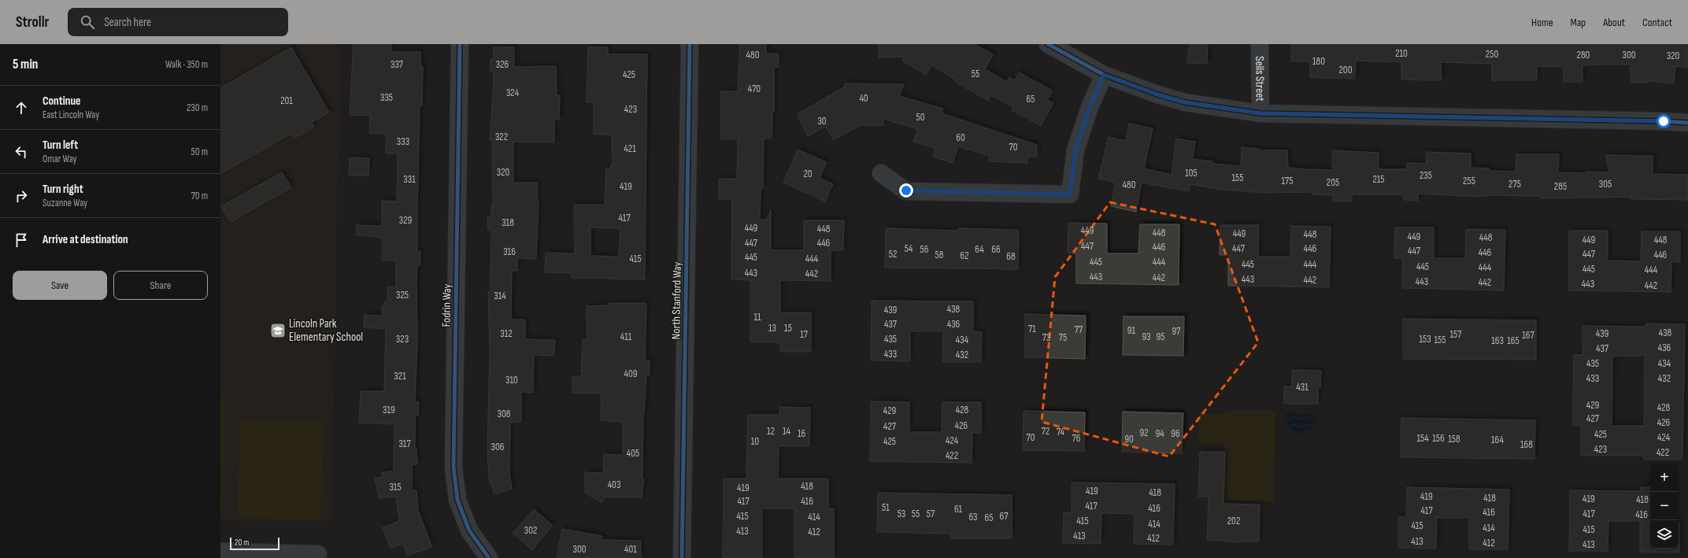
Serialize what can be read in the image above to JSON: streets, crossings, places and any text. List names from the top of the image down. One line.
{"streets":{"street":["Sells Street","North Stanford Way","Fodrin Way"]},"places":{"school or university":["Lincoln Park Elementary School"]},"house_numbers":["210","250","480","280","300","320","180","337","326","200","55","425","470","324","335","40","65","201","423","50","30","322","60","333","70","421","320","105","20","235","155","331","215","175","255","205","275","305","480","419","285","417","329","318","449","448","449","448","449","448","449","448","449","448","447","446","447","446","54","447","446","56","64","66","447","316","446","52","447","58","446","62","68","445","415","444","445","444","445","444","445","444","445","444","443","442","443","442","443","442","443","442","443","442","325","314","438","439","11","437","436","13","15","71","77","91","97","438","312","439","17","157","167","411","93","95","73","75","323","435","153","434","155","163","165","436","437","433","432","435","434","409","321","433","432","310","431","429","428","319","428","429","308","427","426","426","427","12","14","72","74","92","16","94","96","425","70","424","76","154","156","90","158","164","424","10","425","317","168","306","423","422","405","422","403","418","315","419","419","418","419","418","419","418","417","416","417","51","416","61","417","416","53","55","57","417","416","415","67","414","63","65","415","202","414","415","414","415","302","413","412","413","412","413","412","413","300","401"],"scale_bar":"20 m","page":{"header":"Strollr","search":"Search here","nav":["Home","Map","About","Contact"],"heading":["5 min","Walk · 350 m"],"list":[["Continue","East Lincoln Way","230 m"],["Turn left","Omar Way","50 m"],["Turn right","Suzanne Way","70 m"],"Arrive at destination"],"buttons":["Save","Share"],"map_buttons":["+","−"],"scale":"20 m"}}
